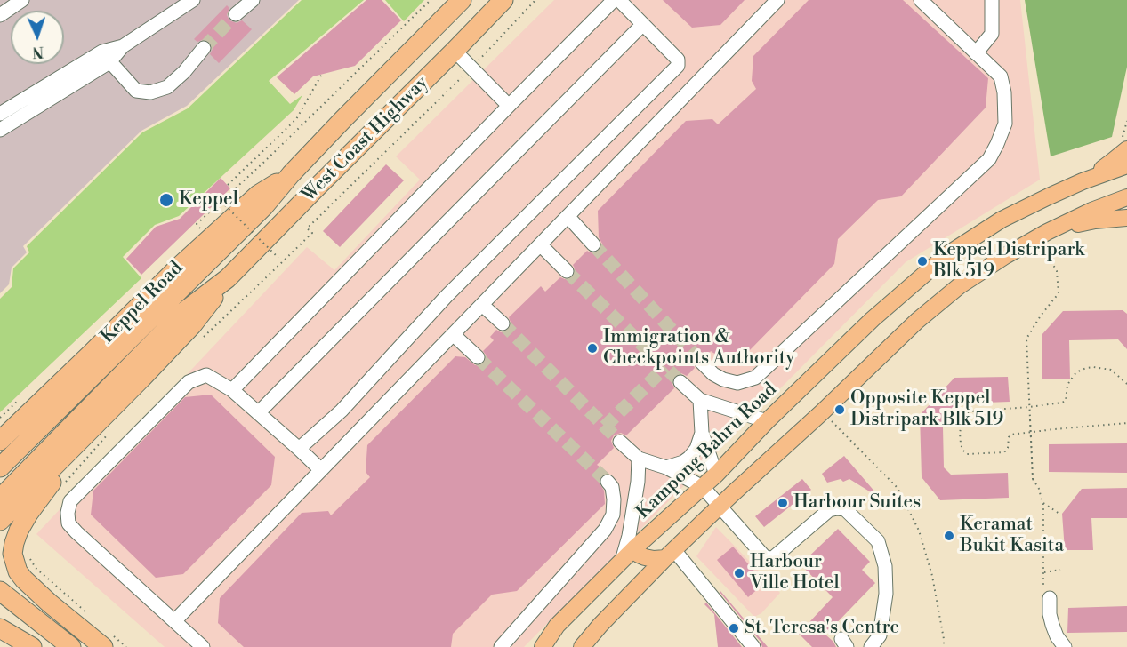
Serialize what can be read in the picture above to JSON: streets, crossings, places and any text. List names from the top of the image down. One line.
{"streets":{"highway":["West Coast Highway","Keppel Road"],"main road":["Kampong Bahru Road"]},"crossings":[["West Coast Highway","Keppel Road"]],"places":["Keppel","Keppel Distripark Blk 519","Immigration & Checkpoints Authority","Opposite Keppel Distripark Blk 519","Harbour Suites","Keramat Bukit Kasita","Harbour Ville Hotel","St. Teresa's Centre"],"north":"bottom"}
